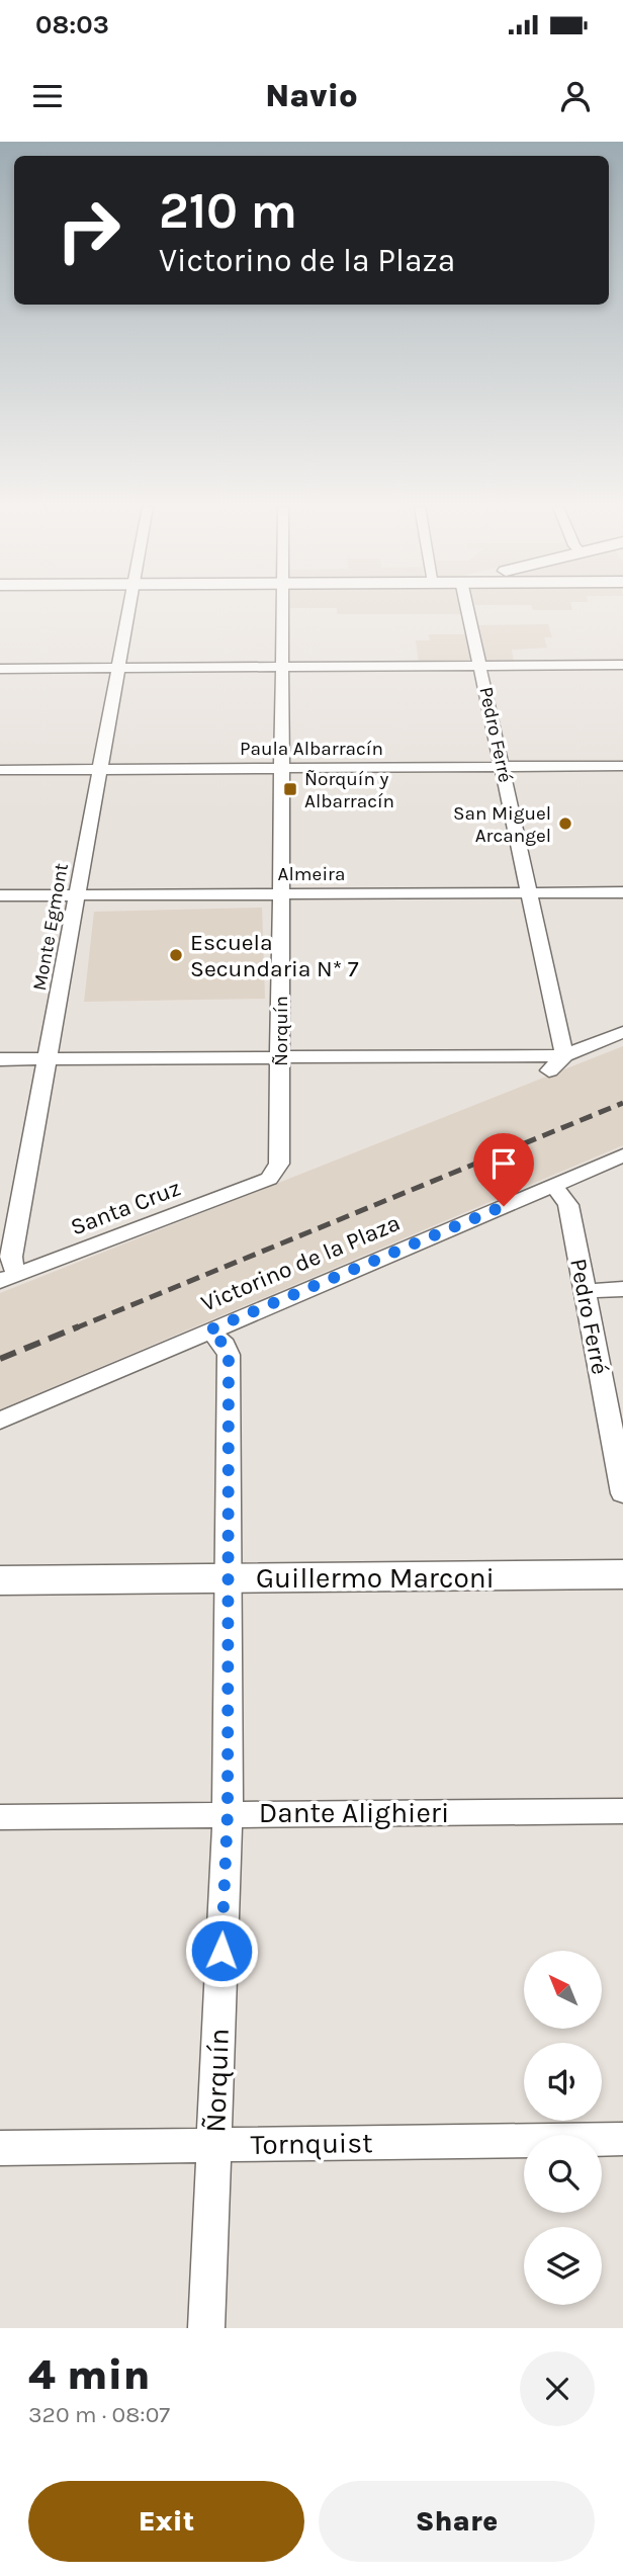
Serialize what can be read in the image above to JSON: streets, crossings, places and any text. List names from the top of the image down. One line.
{"streets":{"main road":["Guillermo Marconi"],"street":["Pedro Ferré","Paula Albarracín","Almeira","Monte Egmont","Ñorquín","Santa Cruz","Victorino de la Plaza","Dante Alighieri","Tornquist"]},"crossings":[["Pedro Ferré","Paula Albarracín"],["Pedro Ferré","Almeira"],["Pedro Ferré","Victorino de la Plaza"],["Paula Albarracín","Monte Egmont"],["Paula Albarracín","Ñorquín"],["Almeira","Monte Egmont"],["Almeira","Ñorquín"],["Monte Egmont","Santa Cruz"],["Ñorquín","Santa Cruz"],["Ñorquín","Victorino de la Plaza"],["Ñorquín","Guillermo Marconi"],["Ñorquín","Dante Alighieri"],["Ñorquín","Tornquist"]],"places":{"transit":["Ñorquín y Albarracín"],"other":["San Miguel Arcangel","Escuela Secundaria N* 7"]},"north":"top left","page":{"status":"08:03","header":"Navio","turn":["210 m","Victorino de la Plaza"],"heading":["4 min","320 m · 08:07"],"buttons":["Exit","Share"]}}
